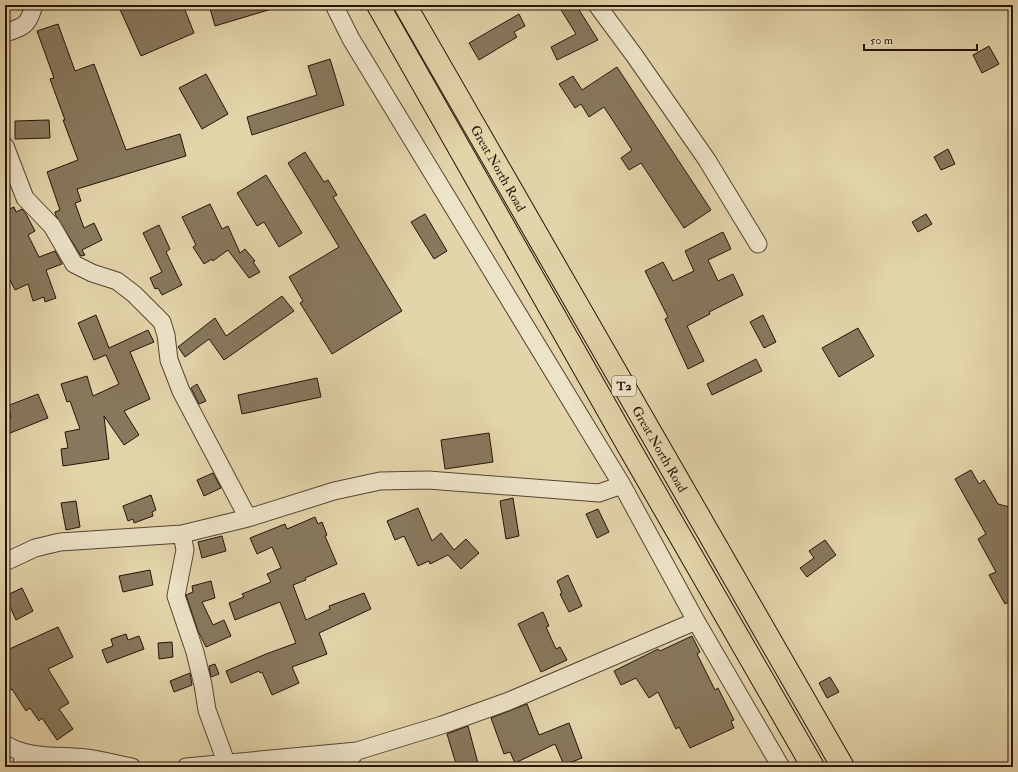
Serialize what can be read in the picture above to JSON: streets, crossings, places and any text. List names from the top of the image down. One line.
{"streets":{"main road":["Great North Road","T2"]},"scale_bar":"50 m"}
